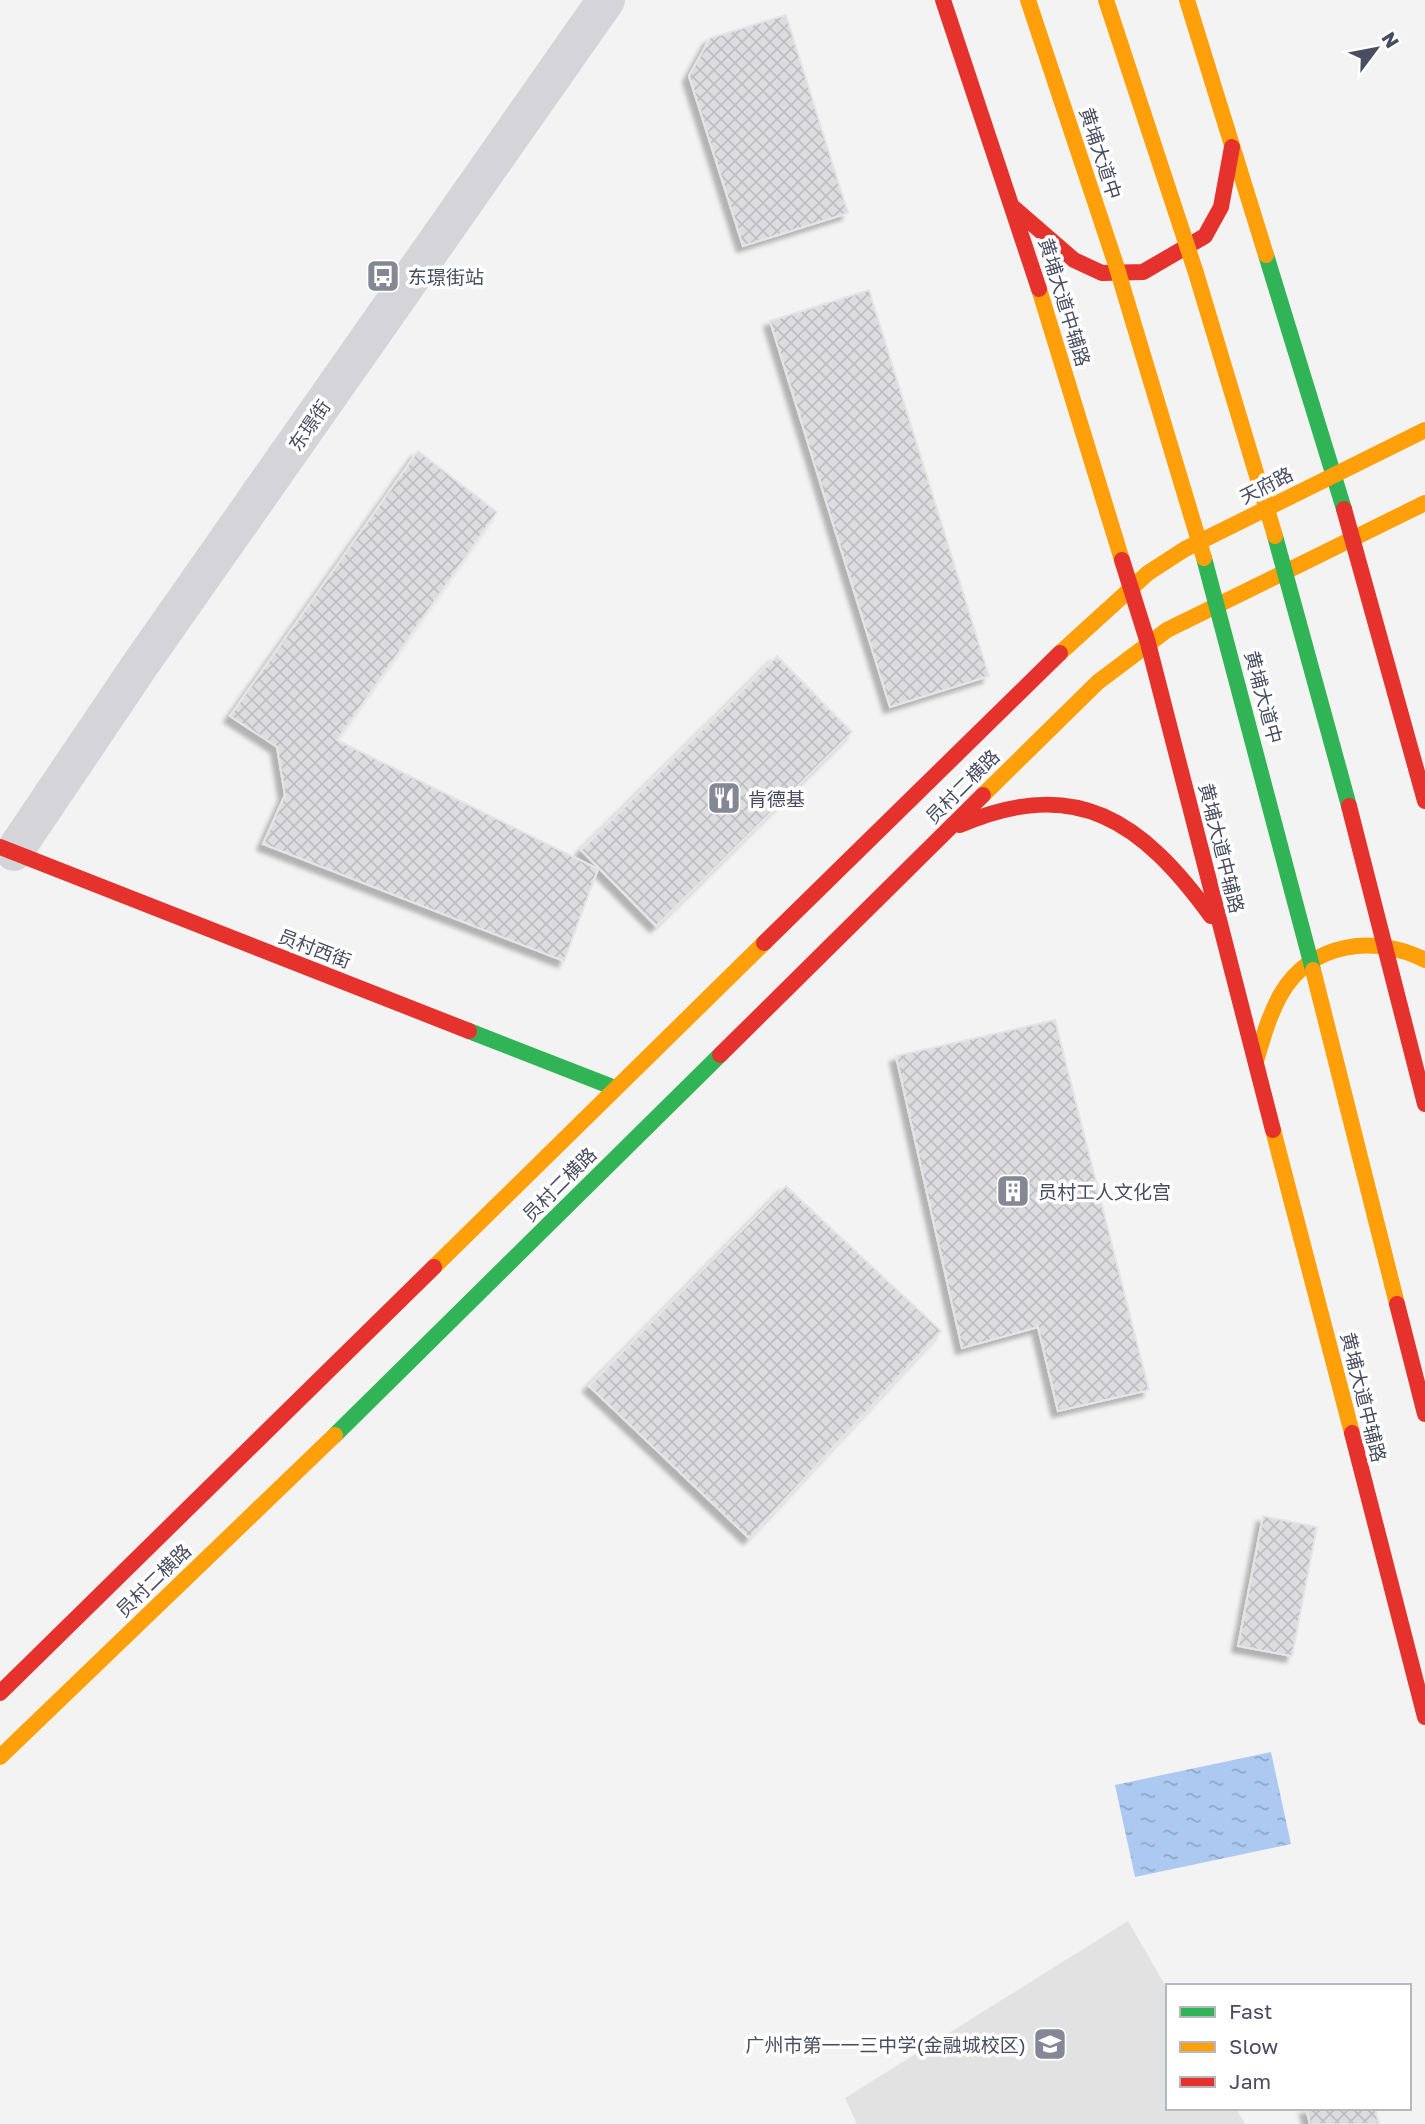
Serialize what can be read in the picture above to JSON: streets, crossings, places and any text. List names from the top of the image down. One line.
{"streets":{"main road":["黄埔大道中","黄埔大道中辅路","天府路","员村二横路","员村西街"],"street":["东璟街"]},"crossings":[["黄埔大道中辅路","天府路"],["黄埔大道中辅路","员村二横路"],["东璟街","员村西街"],["天府路","员村二横路"],["员村二横路","员村西街"]],"places":{"bus stop":["东璟街站"],"restaurant":["肯德基"],"building":["员村工人文化宫"],"school or university":["广州市第一一三中学(金融城校区)"]},"legend":["Fast","Slow","Jam"],"north":"top right"}
